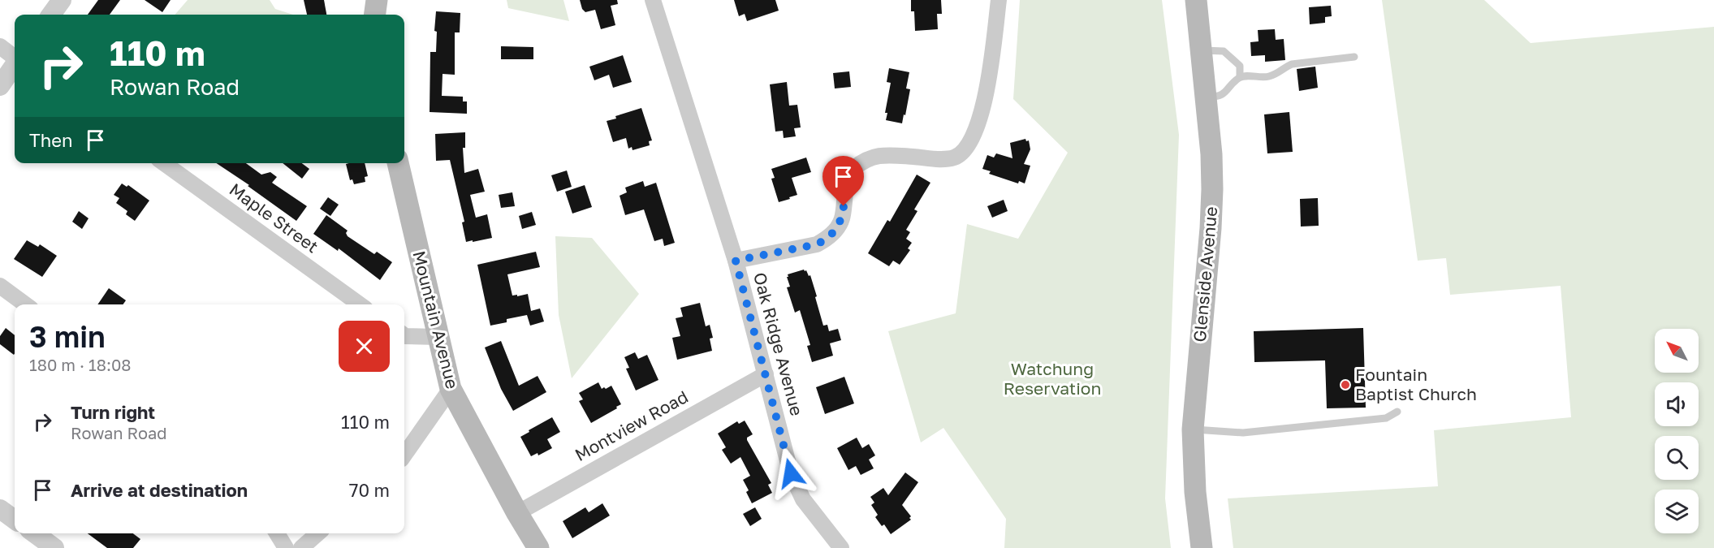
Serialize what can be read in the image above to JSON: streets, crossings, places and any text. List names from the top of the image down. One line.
{"streets":{"main road":["Glenside Avenue","Mountain Avenue"],"street":["Maple Street","Oak Ridge Avenue","Montview Road"]},"crossings":[["Mountain Avenue","Montview Road"],["Oak Ridge Avenue","Montview Road"]],"parks":["Watchung Reservation"],"places":["Fountain Baptist Church"],"north":"top left","page":{"turn":["110 m","Rowan Road"],"then":"Then","heading":["3 min","180 m · 18:08"],"list":[{"name":"Turn right","note":"Rowan Road","value":"110 m"},{"name":"Arrive at destination","value":"70 m"}]}}
